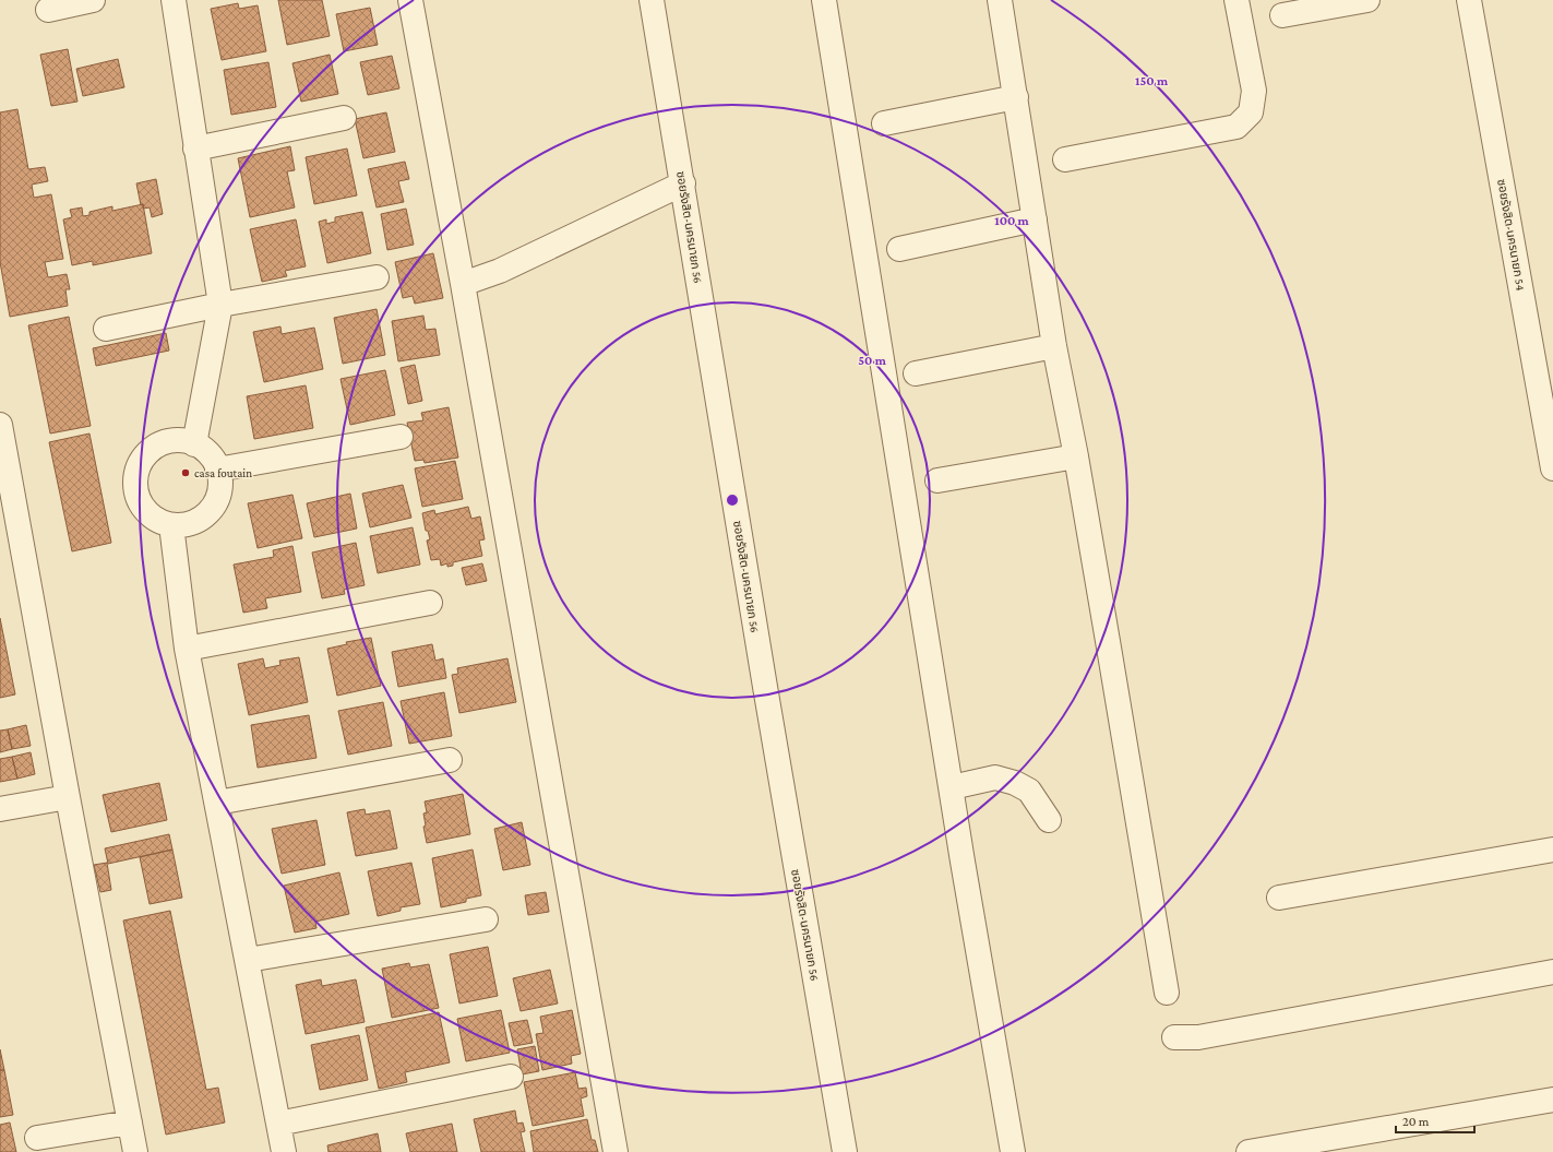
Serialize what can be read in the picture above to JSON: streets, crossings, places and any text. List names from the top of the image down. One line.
{"streets":{"street":["ซอยรังสิต-นครนายก 56","ซอยรังสิต-นครนายก 54"]},"places":["casa foutain"],"scale_bar":"20 m","rings":["150 m","100 m","50 m"]}
